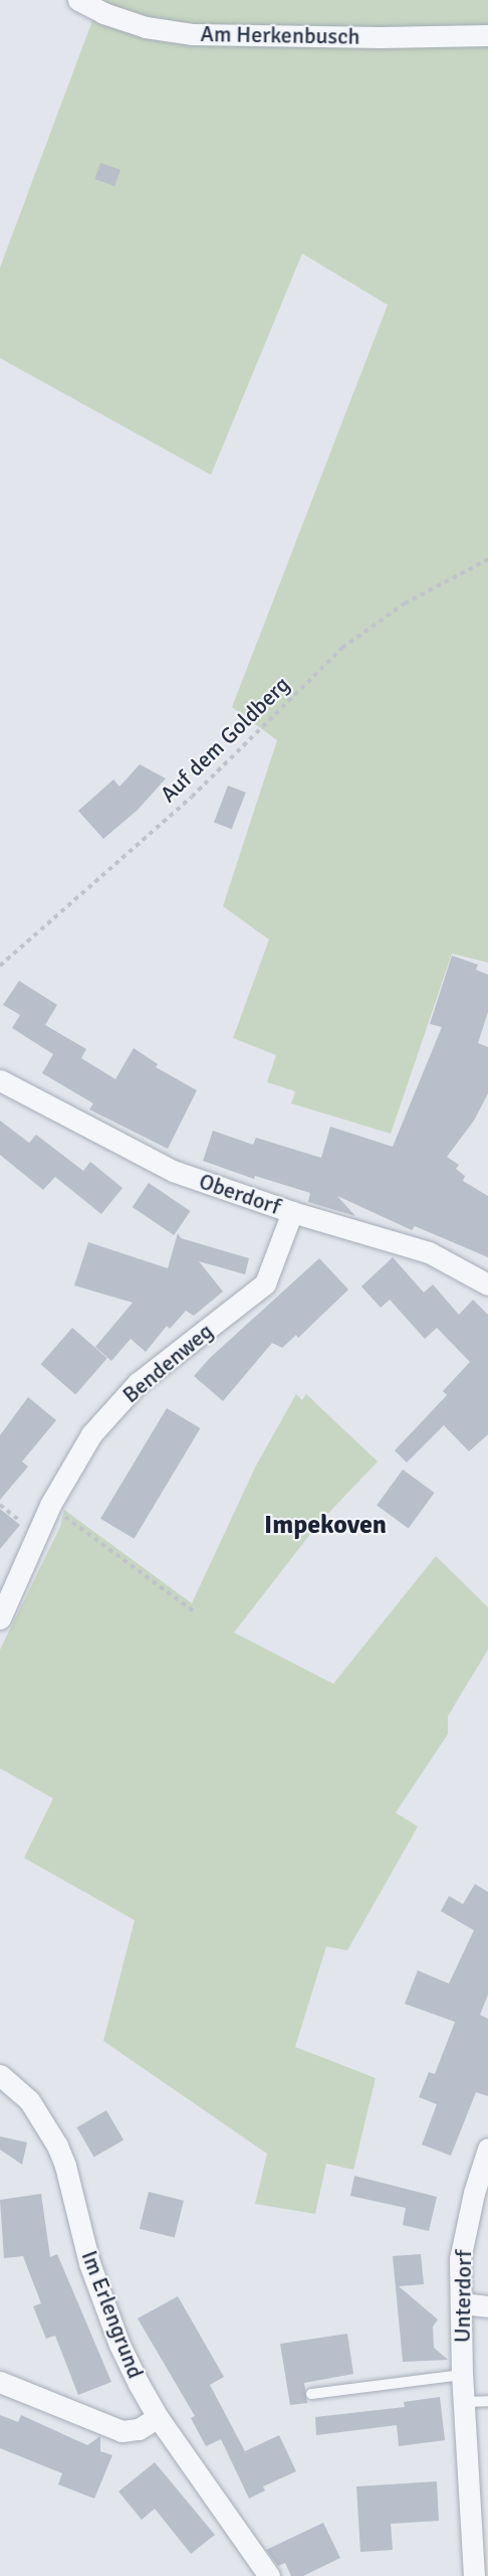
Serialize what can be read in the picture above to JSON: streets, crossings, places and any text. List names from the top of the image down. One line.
{"streets":{"street":["Am Herkenbusch","Oberdorf","Bendenweg","Unterdorf","Im Erlengrund"],"path":["Auf dem Goldberg"]},"crossings":[["Oberdorf","Bendenweg"]],"districts":["Impekoven"]}
